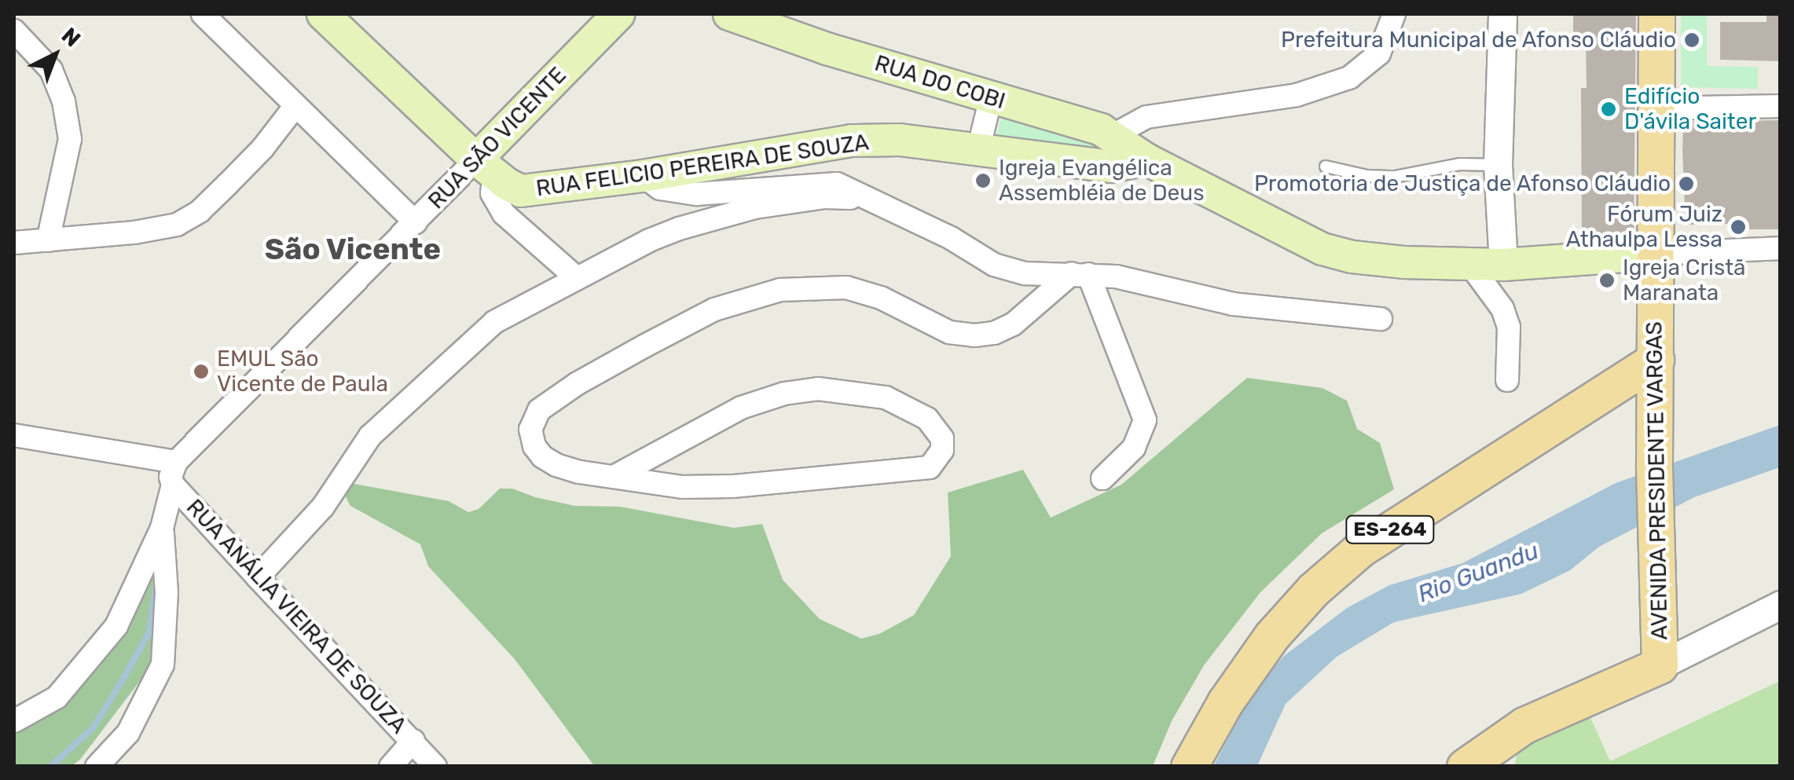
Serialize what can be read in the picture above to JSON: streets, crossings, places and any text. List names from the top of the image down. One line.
{"streets":{"main road":["RUA DO COBI","RUA SÃO VICENTE","RUA FELICIO PEREIRA DE SOUZA","AVENIDA PRESIDENTE VARGAS","ES-264"],"street":["RUA ANÁLIA VIEIRA DE SOUZA"]},"crossings":[["RUA DO COBI","RUA FELICIO PEREIRA DE SOUZA"],["RUA SÃO VICENTE","RUA FELICIO PEREIRA DE SOUZA"],["RUA SÃO VICENTE","RUA ANÁLIA VIEIRA DE SOUZA"],["AVENIDA PRESIDENTE VARGAS","ES-264"]],"districts":["São Vicente"],"water":["Rio Guandu"],"places":["Prefeitura Municipal de Afonso Cláudio","Edifício D'ávila Saiter","Igreja Evangélica Assembléia de Deus","Promotoria de Justiça de Afonso Cláudio","Fórum Juiz Athaulpa Lessa","Igreja Cristã Maranata","EMUL São Vicente de Paula"],"north":"top right"}
